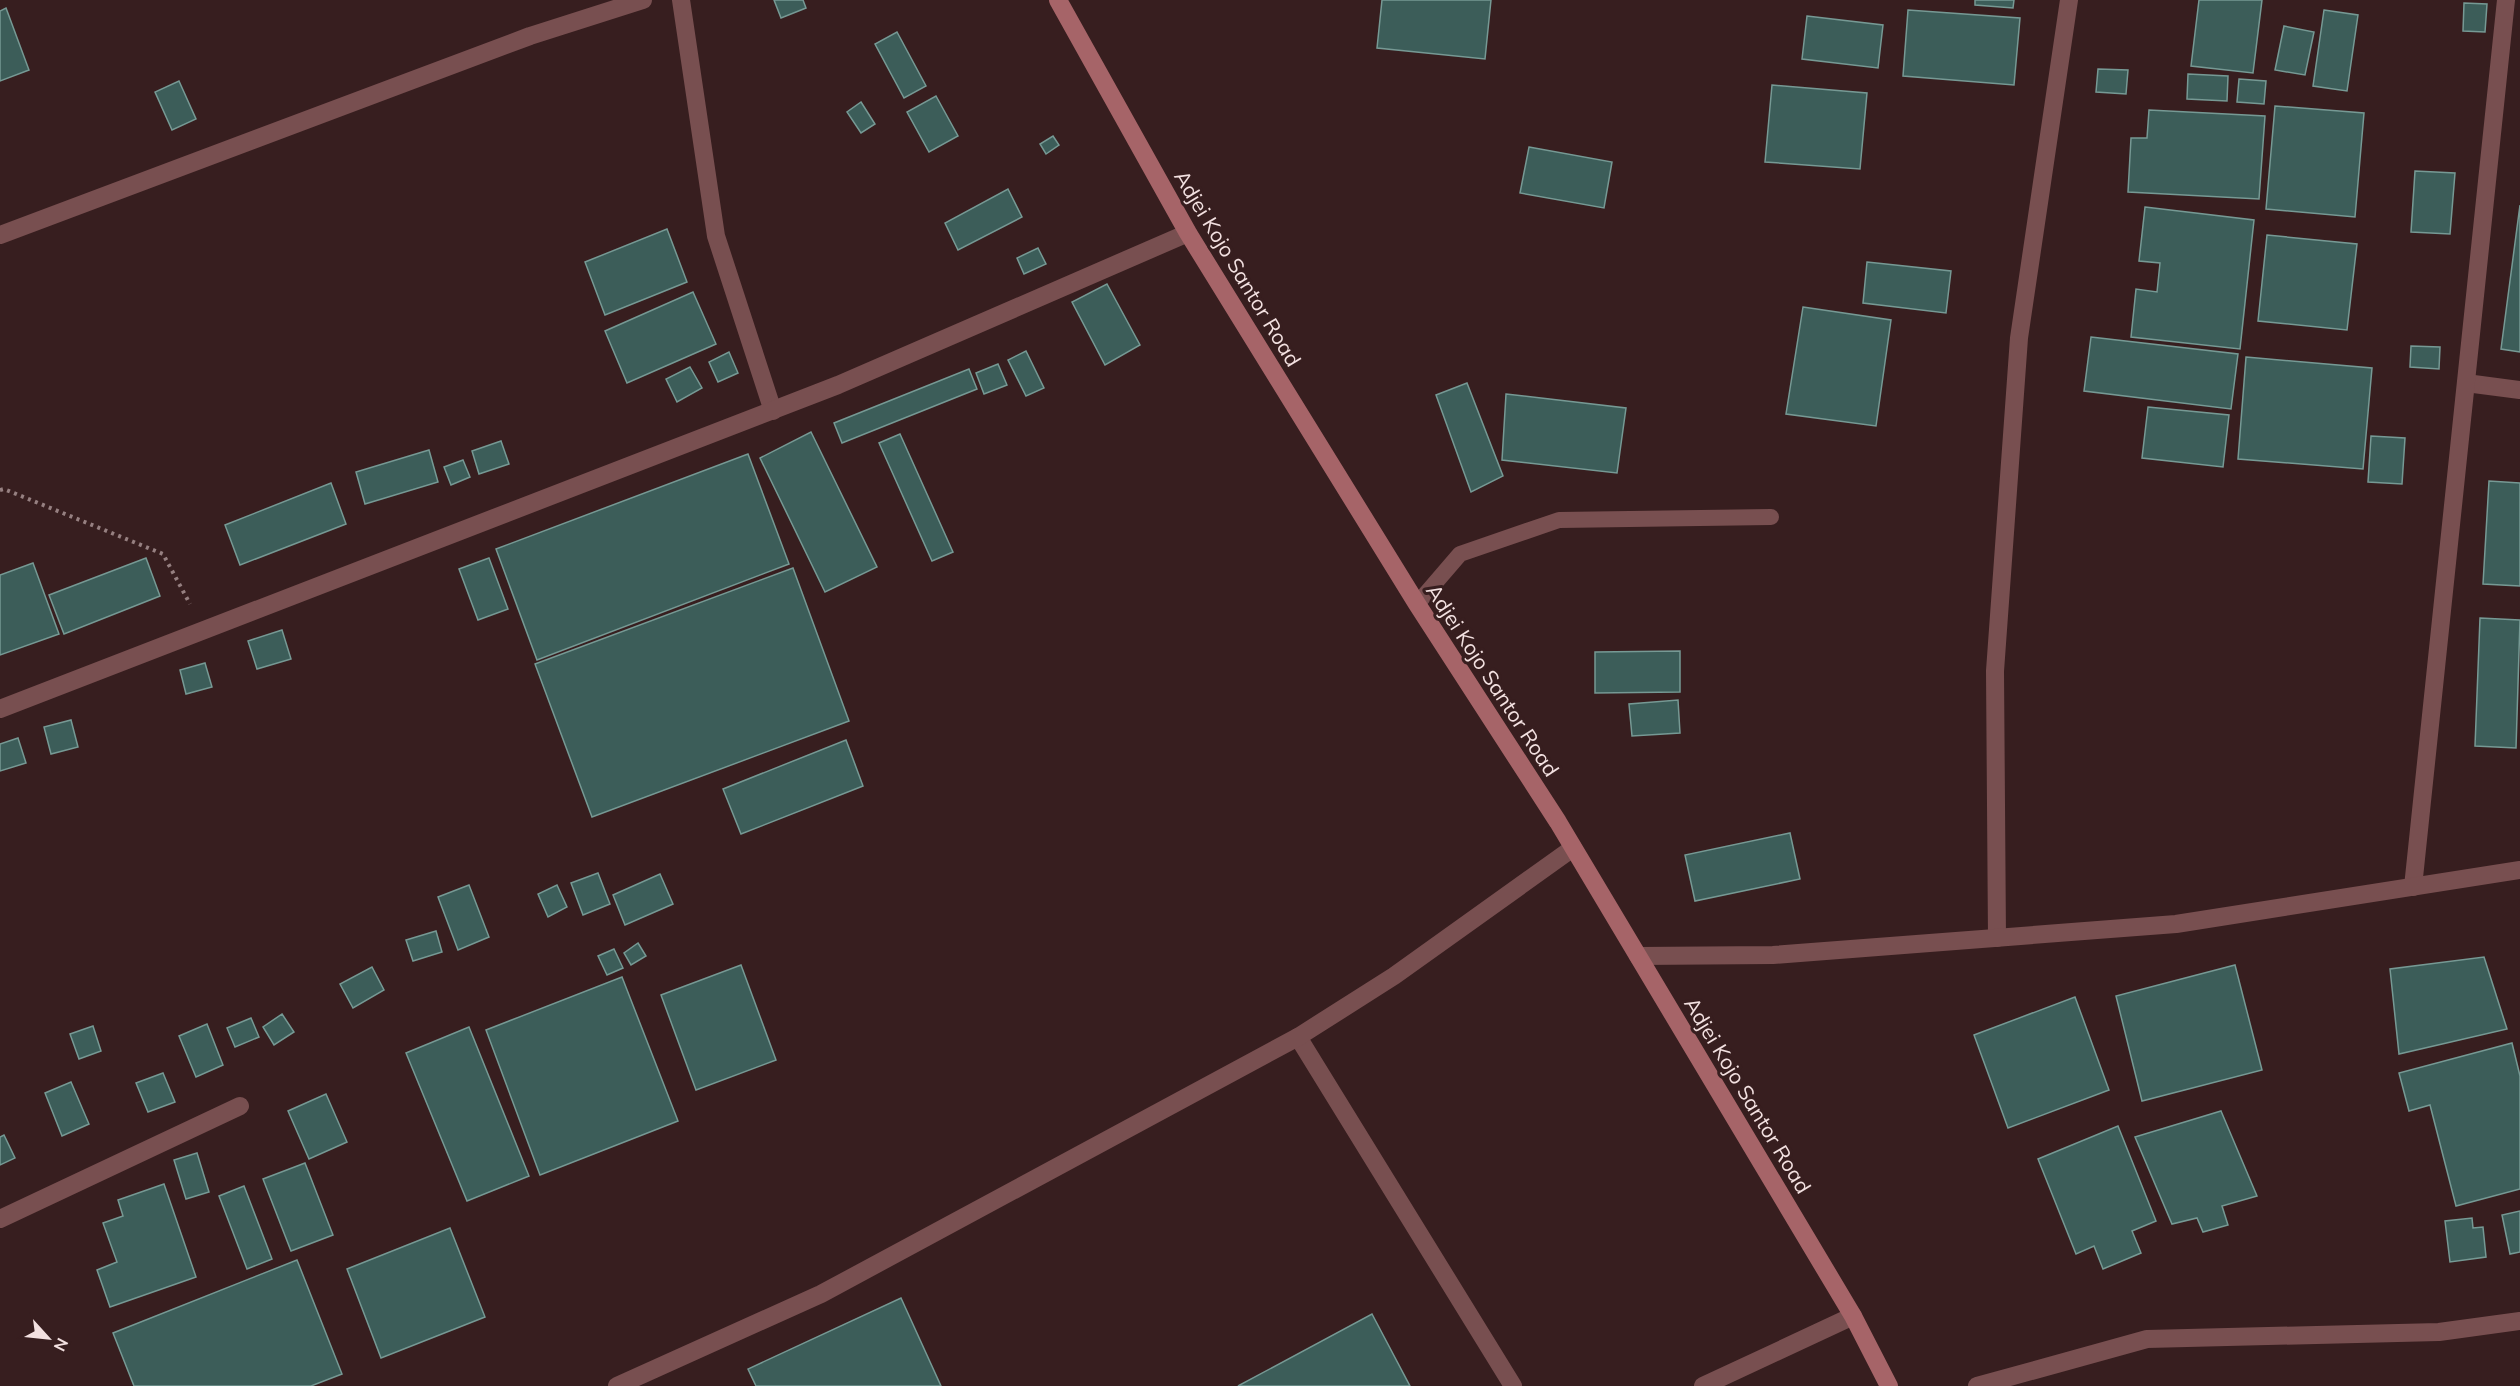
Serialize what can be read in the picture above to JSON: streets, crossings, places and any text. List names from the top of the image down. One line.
{"streets":{"street":["Adjei Kojo Santor Road"]},"north":"bottom right"}
